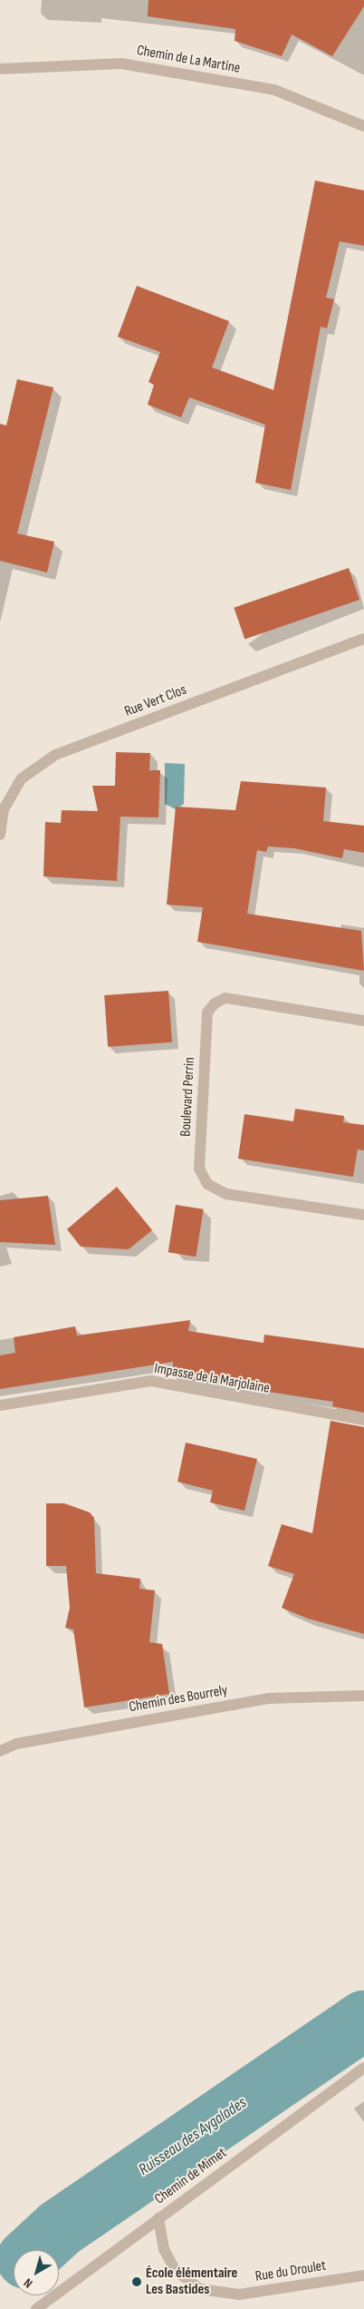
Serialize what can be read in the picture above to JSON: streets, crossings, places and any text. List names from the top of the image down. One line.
{"streets":{"street":["Chemin de La Martine","Rue Vert Clos","Boulevard Perrin","Impasse de la Marjolaine","Chemin des Bourrely","Chemin de Mimet","Rue du Droulet"]},"crossings":[["Chemin de Mimet","Rue du Droulet"]],"water":["Ruisseau des Aygalades"],"places":["École élémentaire Les Bastides"],"north":"bottom left"}
